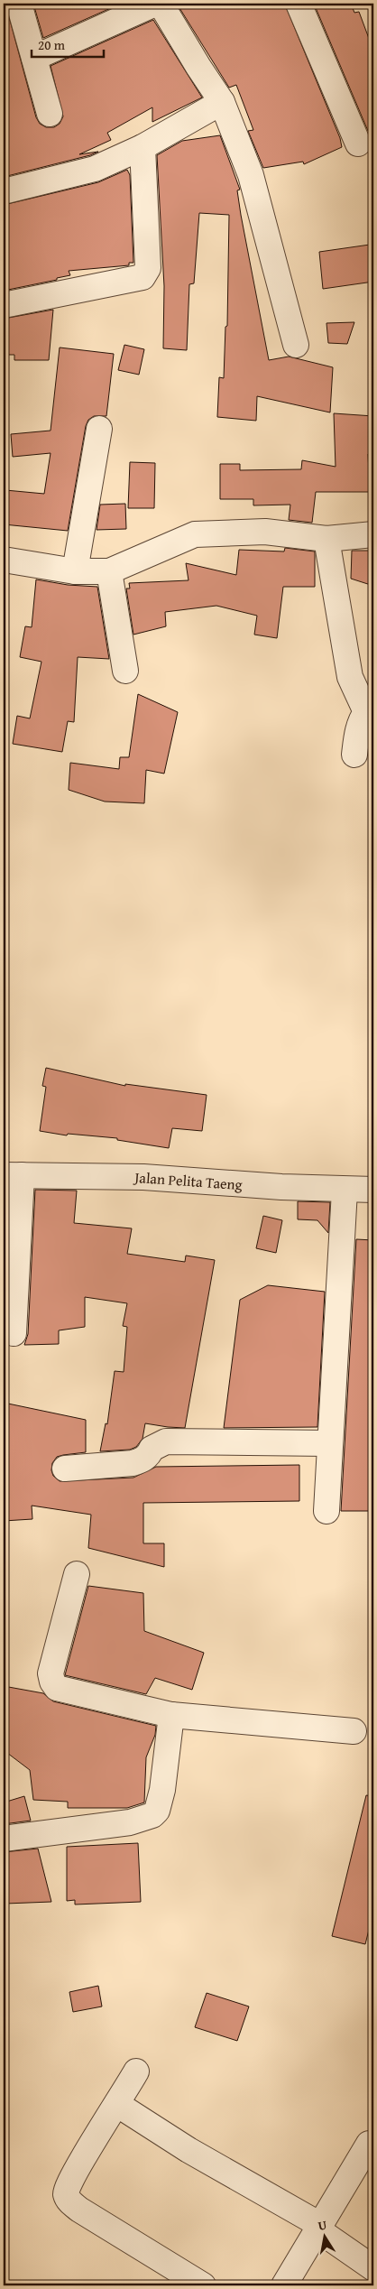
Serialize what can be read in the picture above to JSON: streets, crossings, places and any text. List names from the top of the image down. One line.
{"streets":{"street":["Jalan Pelita Taeng"]},"scale_bar":"20 m","north":"top"}
